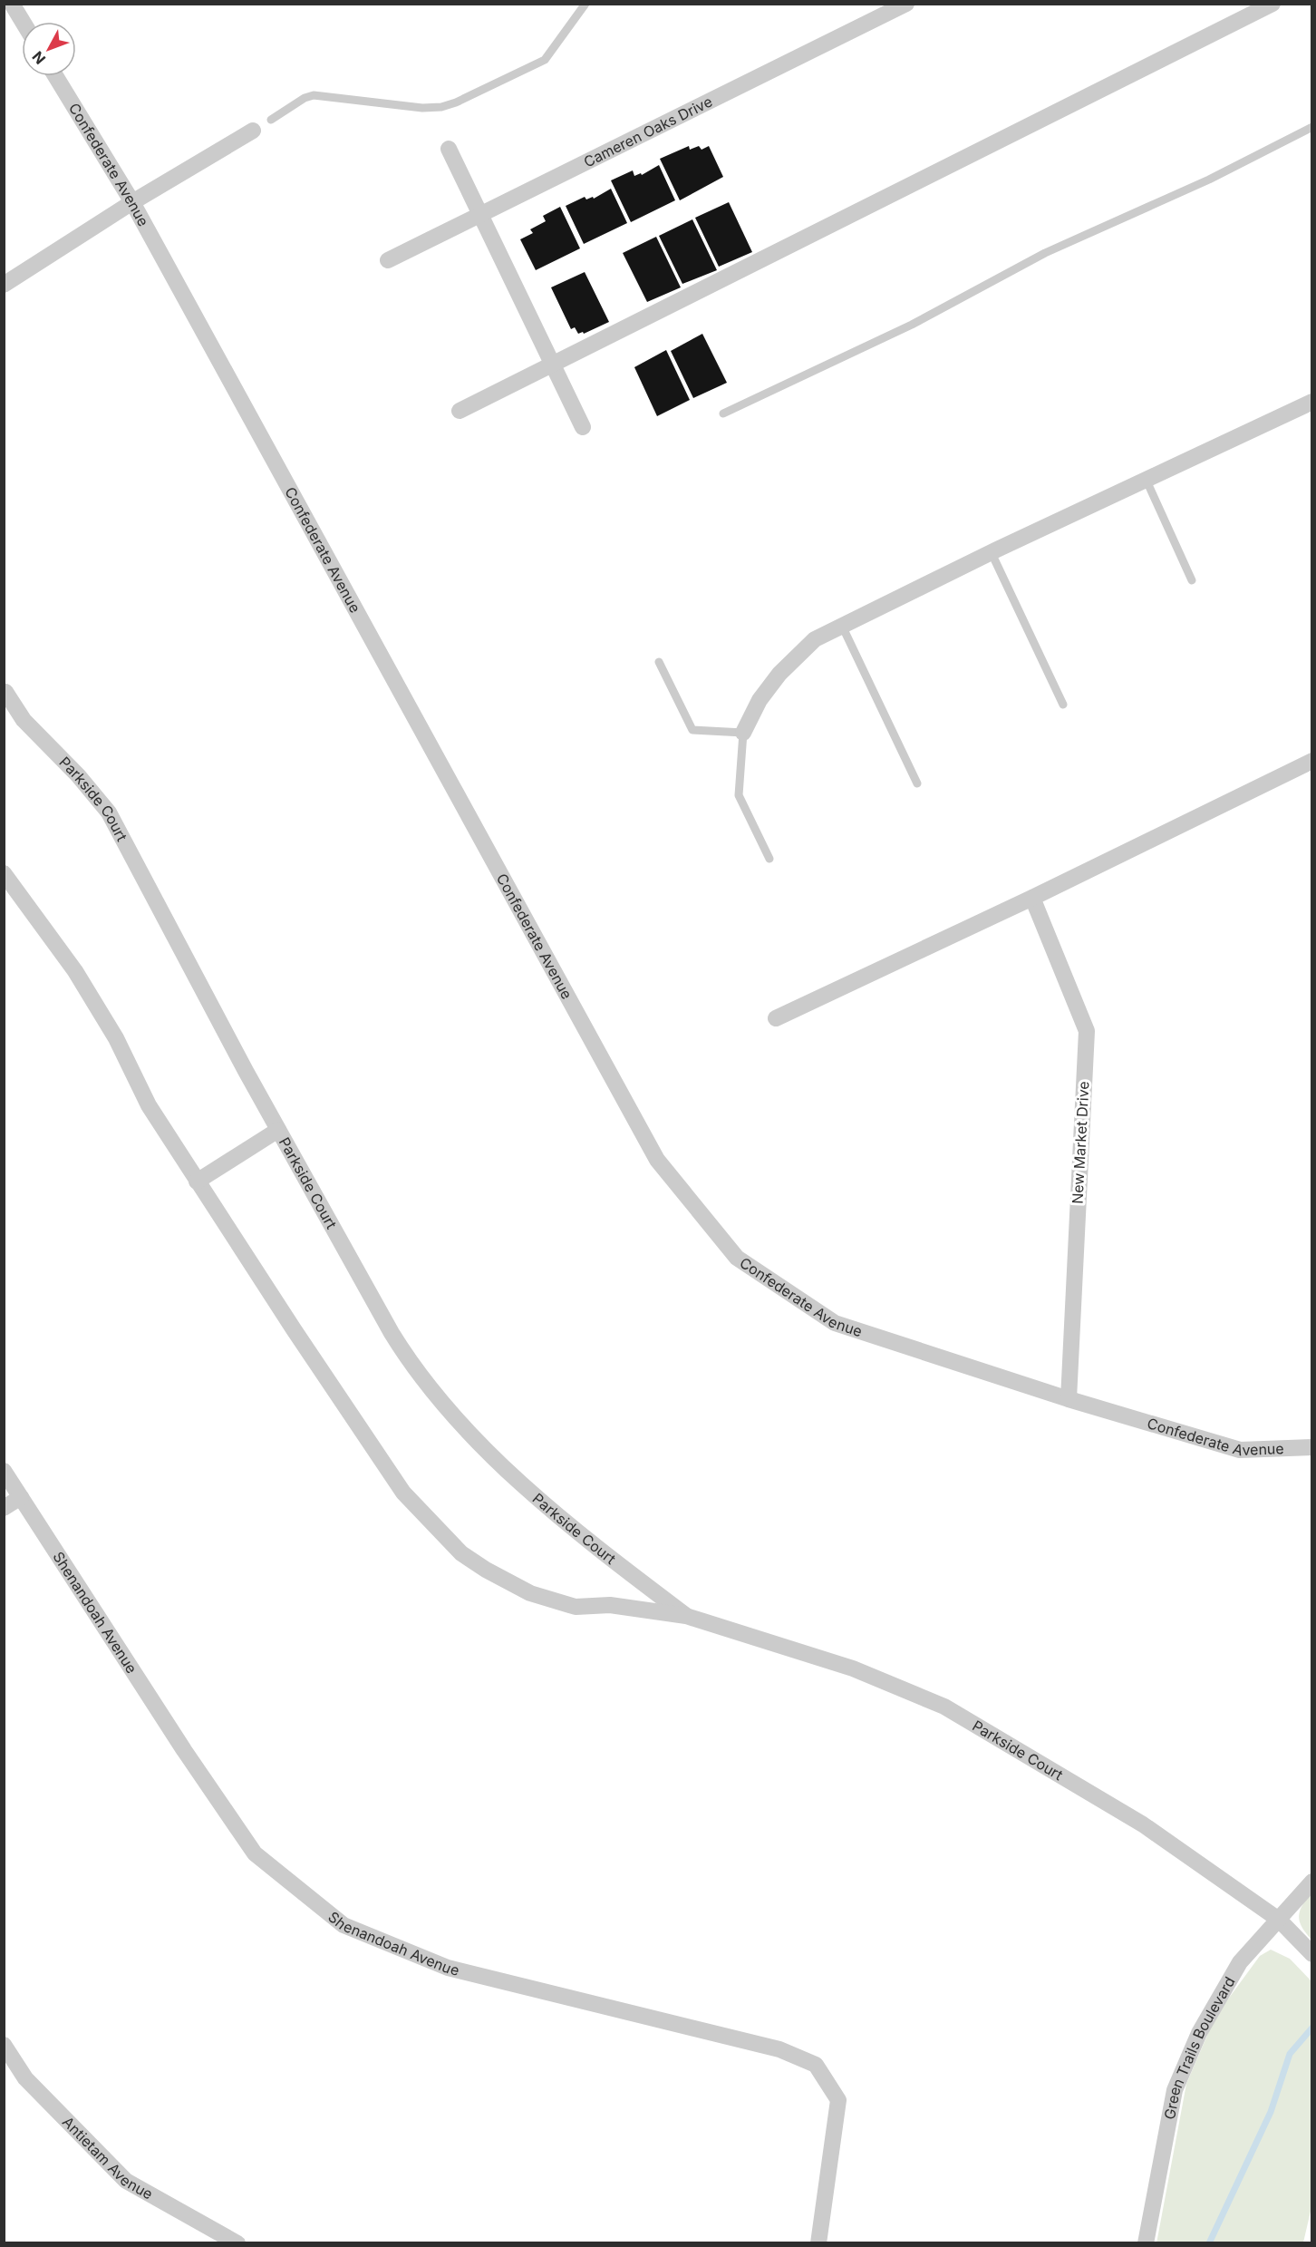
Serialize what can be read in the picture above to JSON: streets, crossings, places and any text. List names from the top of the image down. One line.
{"streets":{"street":["Cameren Oaks Drive","Confederate Avenue","Parkside Court","New Market Drive","Shenandoah Avenue","Green Trails Boulevard","Antietam Avenue"]},"crossings":[["Confederate Avenue","New Market Drive"],["Parkside Court","Green Trails Boulevard"]],"north":"bottom left"}
